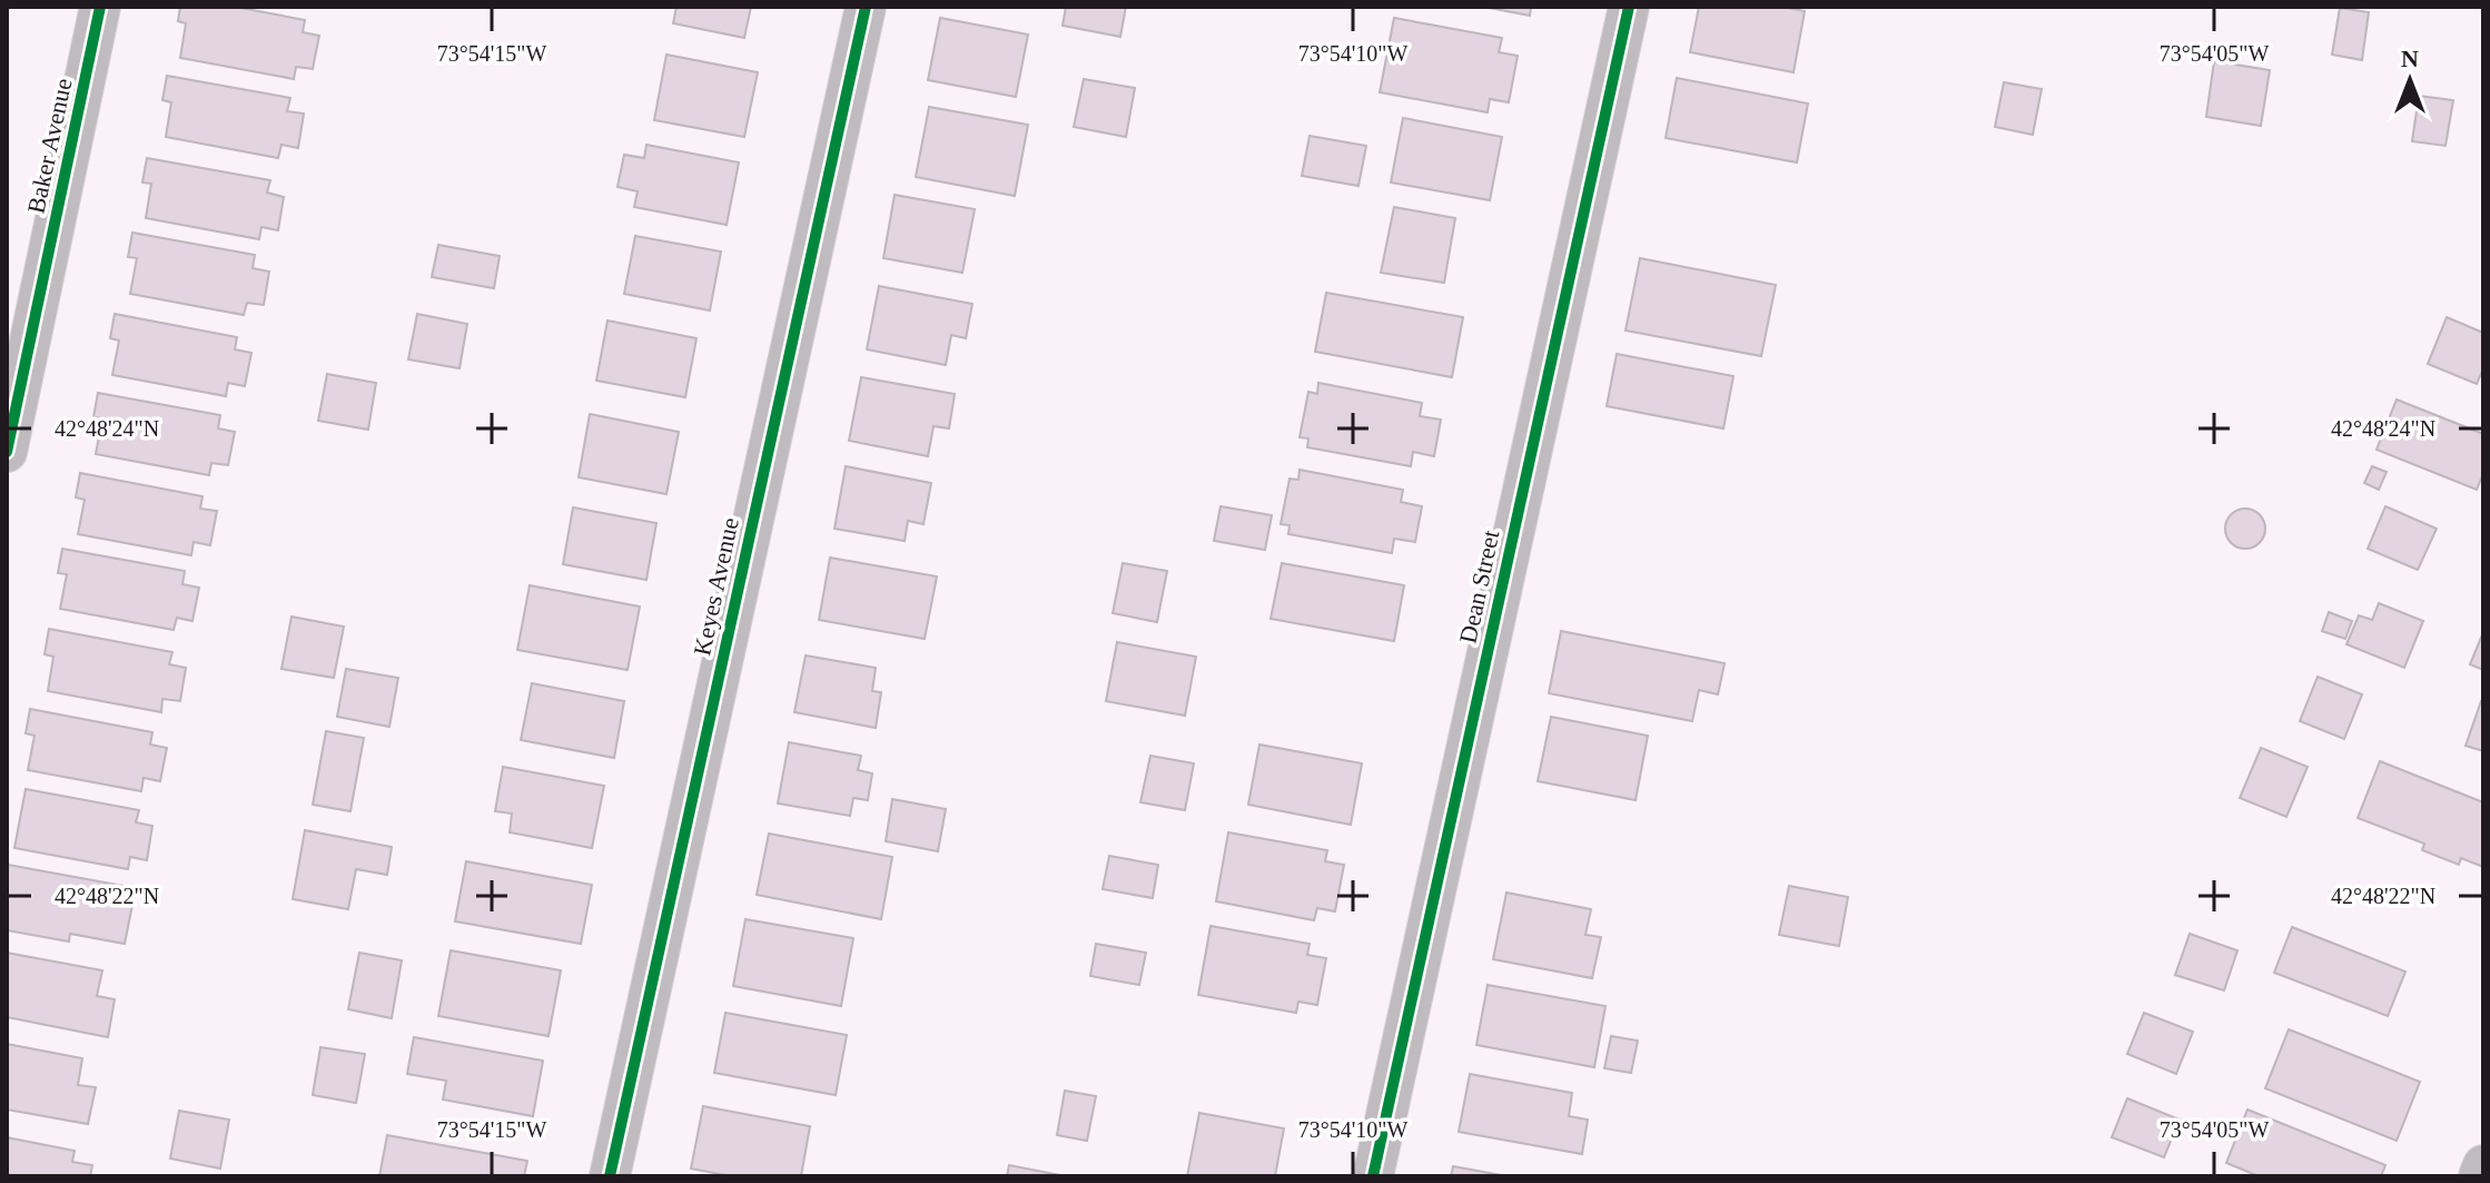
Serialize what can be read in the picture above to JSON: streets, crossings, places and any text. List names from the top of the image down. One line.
{"streets":{"street":["Baker Avenue","Keyes Avenue","Dean Street"]},"north":"top","coordinates":["73°54'15\"W","73°54'10\"W","73°54'05\"W","42°48'24\"N","42°48'22\"N"]}
